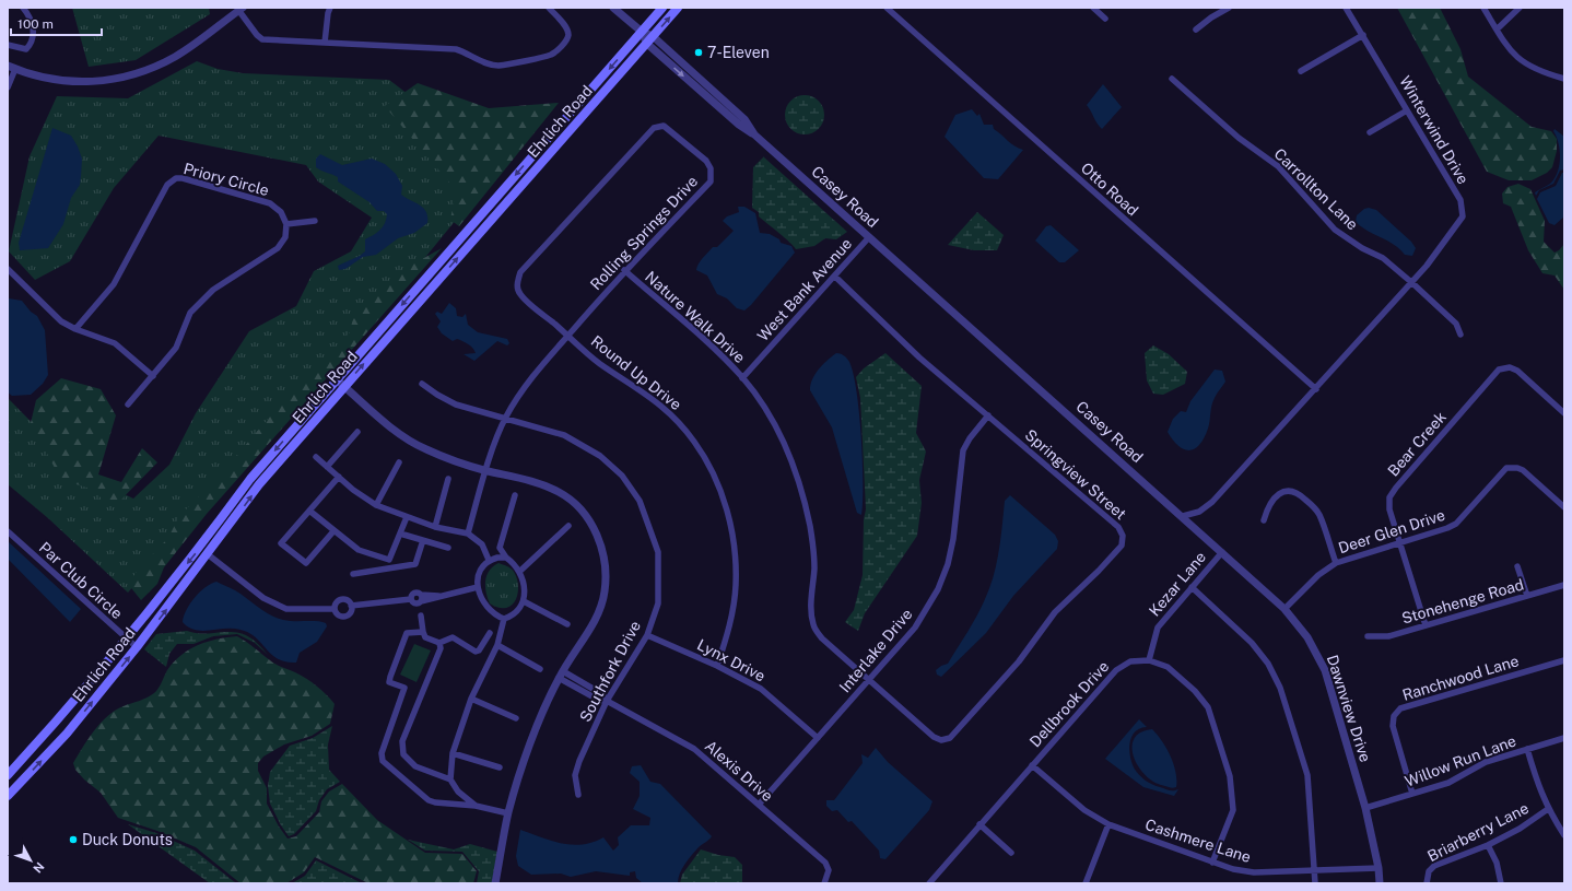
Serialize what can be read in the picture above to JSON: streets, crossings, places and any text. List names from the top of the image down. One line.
{"streets":{"main road":["Ehrlich Road"],"street":["Winterwind Drive","Priory Circle","Otto Road","Carrollton Lane","Casey Road","Rolling Springs Drive","West Bank Avenue","Nature Walk Drive","Round Up Drive","Bear Creek","Springview Street","Deer Glen Drive","Par Club Circle","Kezar Lane","Stonehenge Road","Interlake Drive","Lynx Drive","Southfork Drive","Ranchwood Lane","Dellbrook Drive","Dawnview Drive","Willow Run Lane","Alexis Drive","Briarberry Lane","Cashmere Lane"]},"crossings":[["Ehrlich Road","Casey Road"],["Ehrlich Road","Par Club Circle"],["Winterwind Drive","Carrollton Lane"],["Casey Road","West Bank Avenue"],["Casey Road","Dawnview Drive"],["Rolling Springs Drive","Nature Walk Drive"],["Rolling Springs Drive","Round Up Drive"],["Rolling Springs Drive","Southfork Drive"],["West Bank Avenue","Nature Walk Drive"],["West Bank Avenue","Springview Street"],["Nature Walk Drive","Springview Street"],["Nature Walk Drive","Interlake Drive"],["Round Up Drive","Lynx Drive"],["Bear Creek","Deer Glen Drive"],["Bear Creek","Stonehenge Road"],["Springview Street","Interlake Drive"],["Deer Glen Drive","Dawnview Drive"],["Kezar Lane","Dellbrook Drive"],["Kezar Lane","Dawnview Drive"],["Interlake Drive","Lynx Drive"],["Interlake Drive","Alexis Drive"],["Lynx Drive","Southfork Drive"],["Southfork Drive","Alexis Drive"],["Ranchwood Lane","Willow Run Lane"],["Dellbrook Drive","Cashmere Lane"],["Dawnview Drive","Willow Run Lane"],["Dawnview Drive","Cashmere Lane"]],"places":["7-Eleven","Duck Donuts"],"scale_bar":"100 m","north":"bottom right"}
